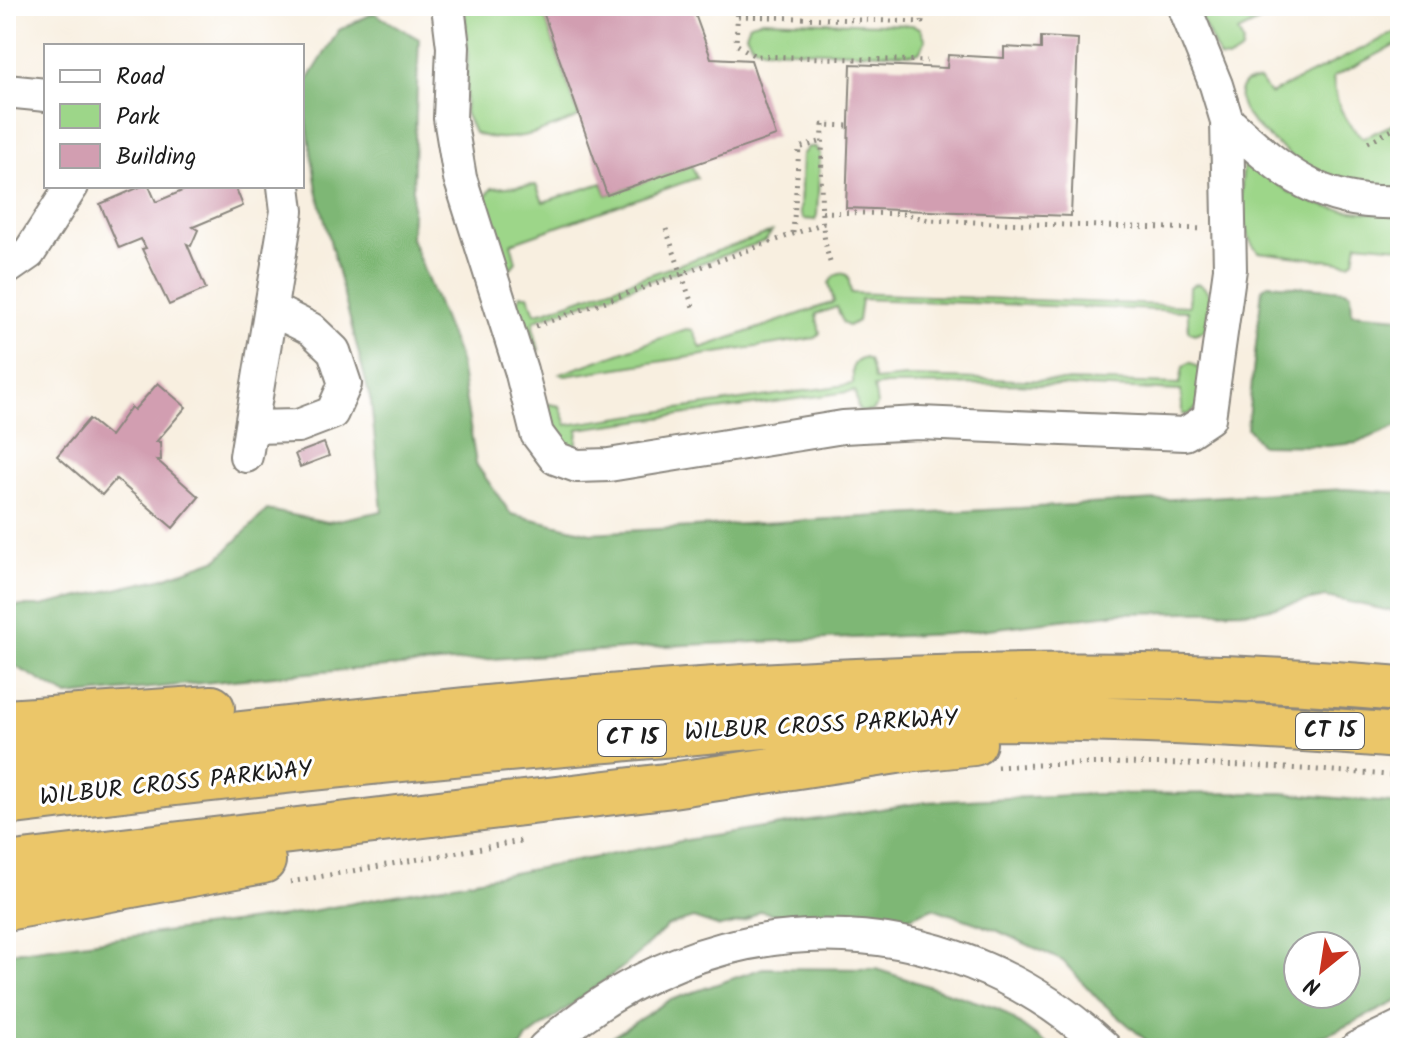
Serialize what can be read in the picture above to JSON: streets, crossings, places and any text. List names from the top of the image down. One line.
{"streets":{"highway":["WILBUR CROSS PARKWAY","CT 15"]},"legend":["Road","Park","Building"],"north":"bottom left"}
